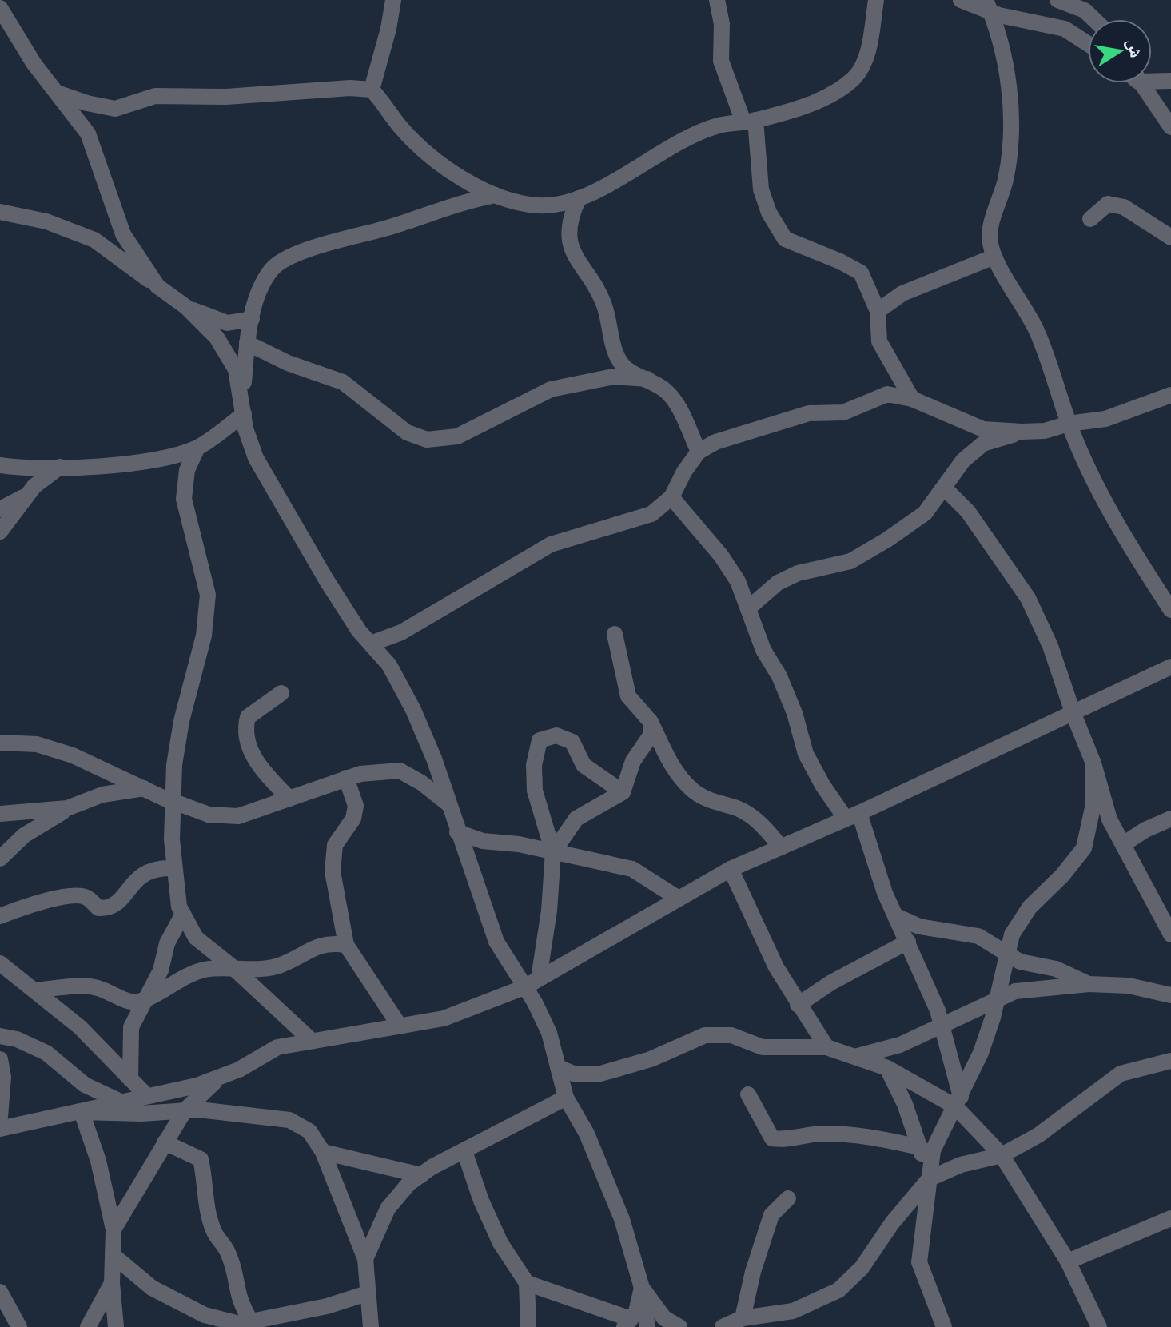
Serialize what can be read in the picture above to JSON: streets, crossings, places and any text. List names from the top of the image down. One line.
{"north":"right"}
